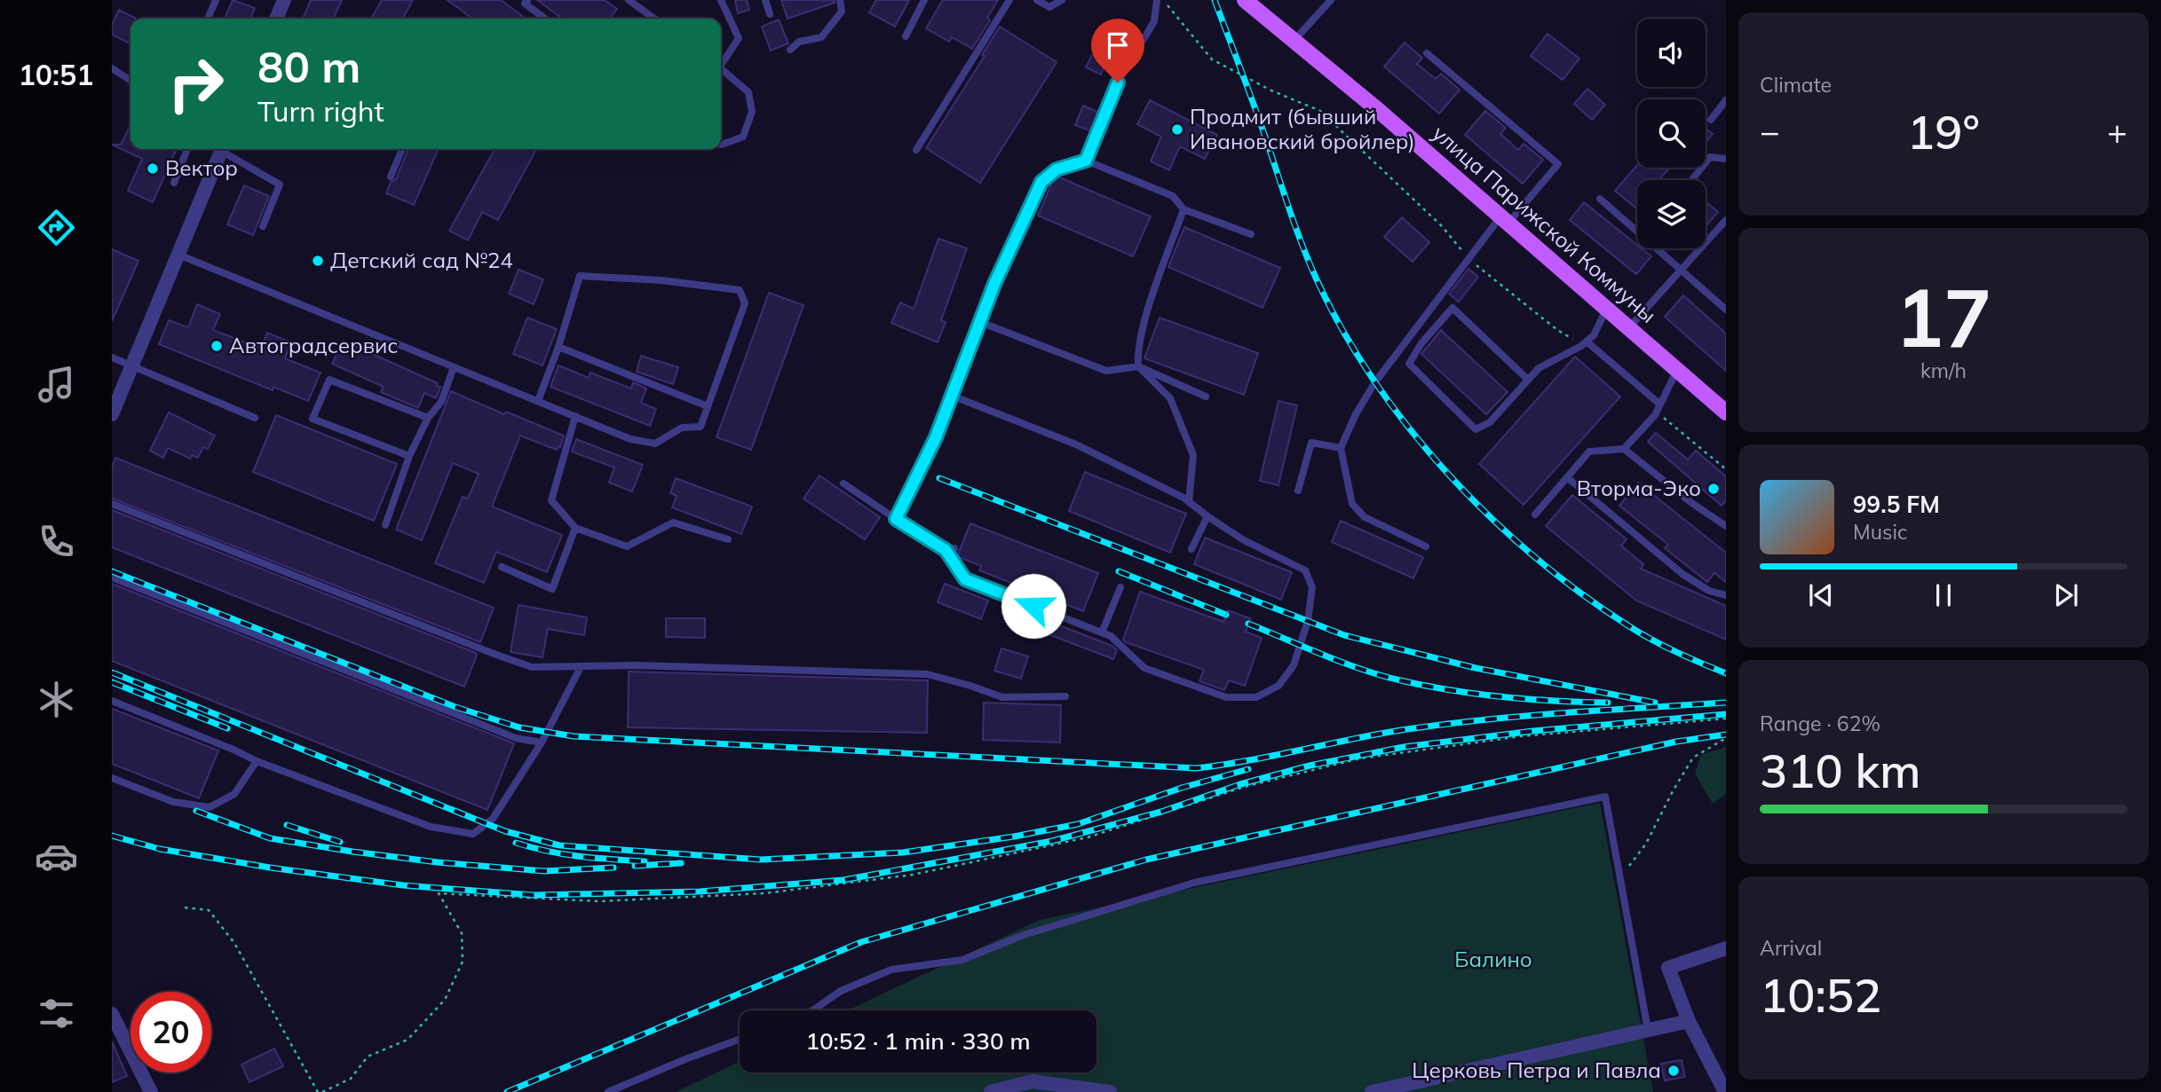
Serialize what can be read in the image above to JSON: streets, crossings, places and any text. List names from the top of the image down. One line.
{"streets":{"main road":["улица Парижской Коммуны"]},"parks":["Балино"],"places":["Продмит (бывший Ивановский бройлер)","Вектор","Детский сад №24","Автоградсервис","Вторма-Эко","Церковь Петра и Павла"],"page":{"tabs":"10:51","tile":["Climate",["17","km/h"],["Range · 62%","310 km"],["Arrival","10:52"]],"turn":["80 m","Turn right"],"heat":["−","19°","+"],"song":["99.5 FM","Music"],"limit":"20","trip":"10:52 · 1 min · 330 m"}}
